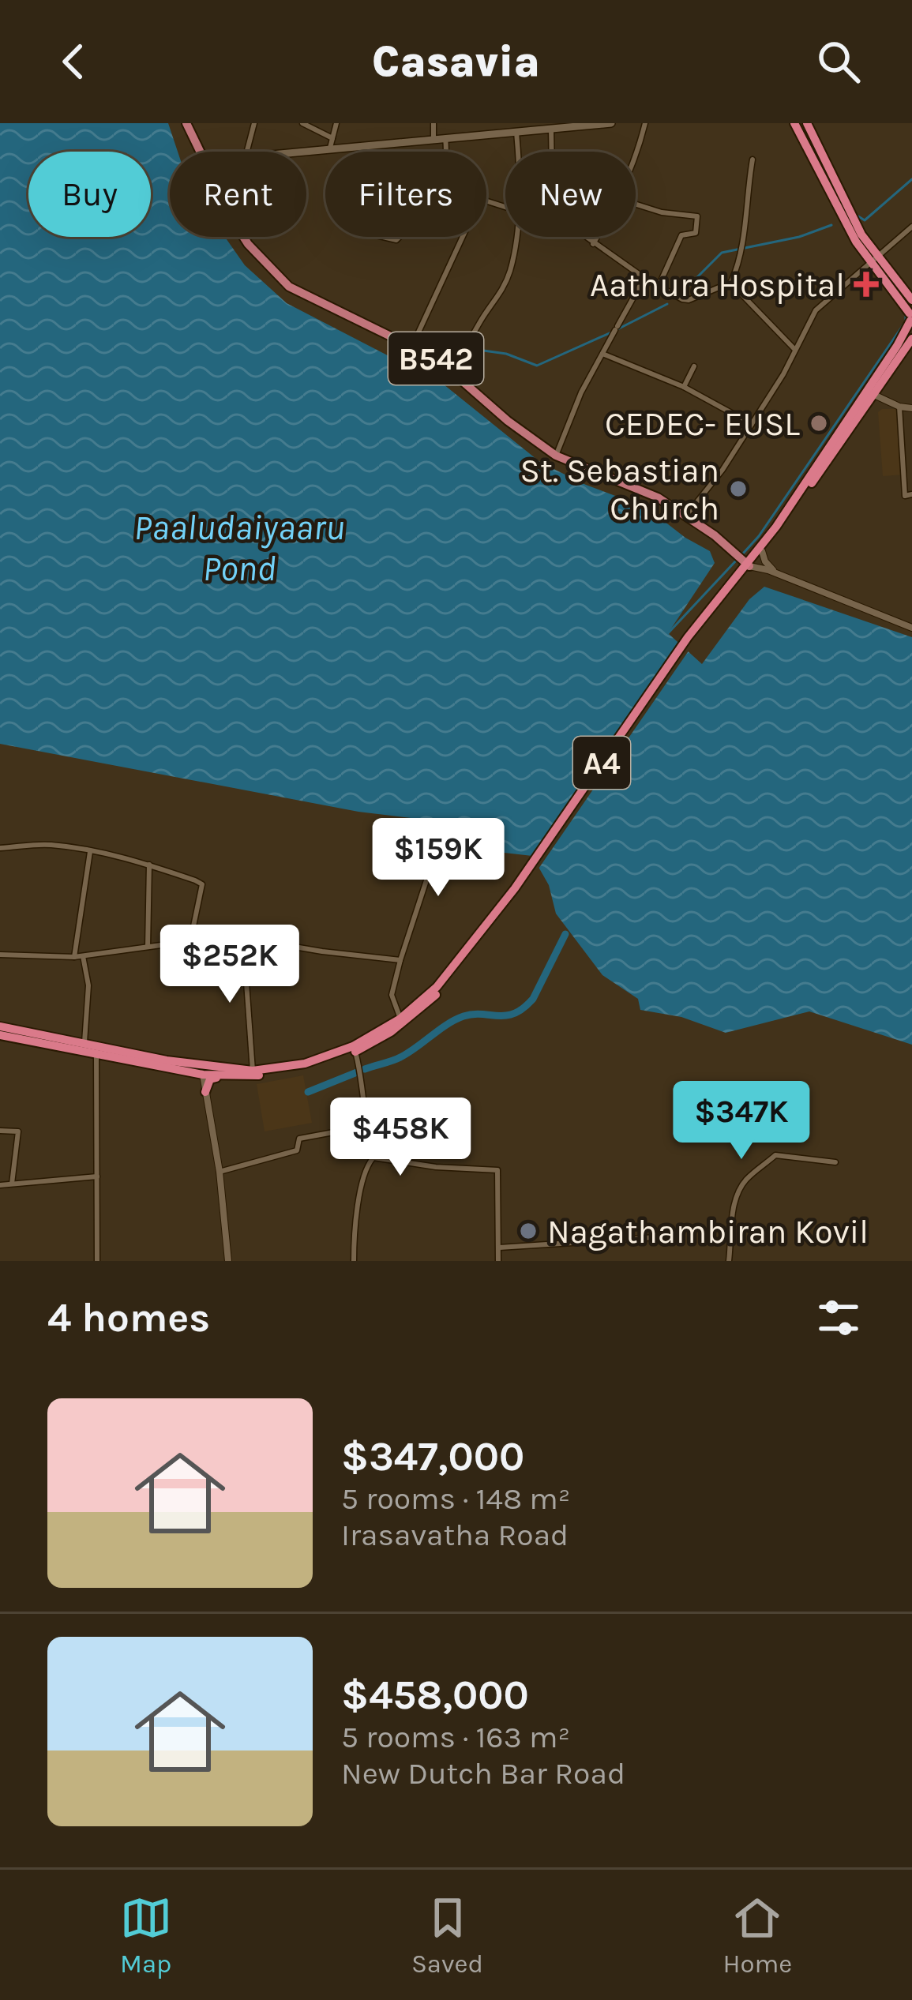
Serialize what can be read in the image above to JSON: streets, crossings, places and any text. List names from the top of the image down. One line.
{"streets":{"highway":["A4"],"main road":["B542"]},"crossings":[["B542","A4"]],"water":["Paaludaiyaaru Pond"],"places":{"health":["Aathura Hospital"],"other":["CEDEC- EUSL","St. Sebastian Church","Nagathambiran Kovil"]},"page":{"header":"Casavia","chip":["Buy","Rent","Filters","New"],"price":["$159K","$252K","$347K","$458K"],"heading":"4 homes","list":[{"name":"$347,000","note":"5 rooms · 148 m² · Irasavatha Road"},{"name":"$458,000","note":"5 rooms · 163 m² · New Dutch Bar Road"}],"tabs":["Map","Saved","Home"]}}
